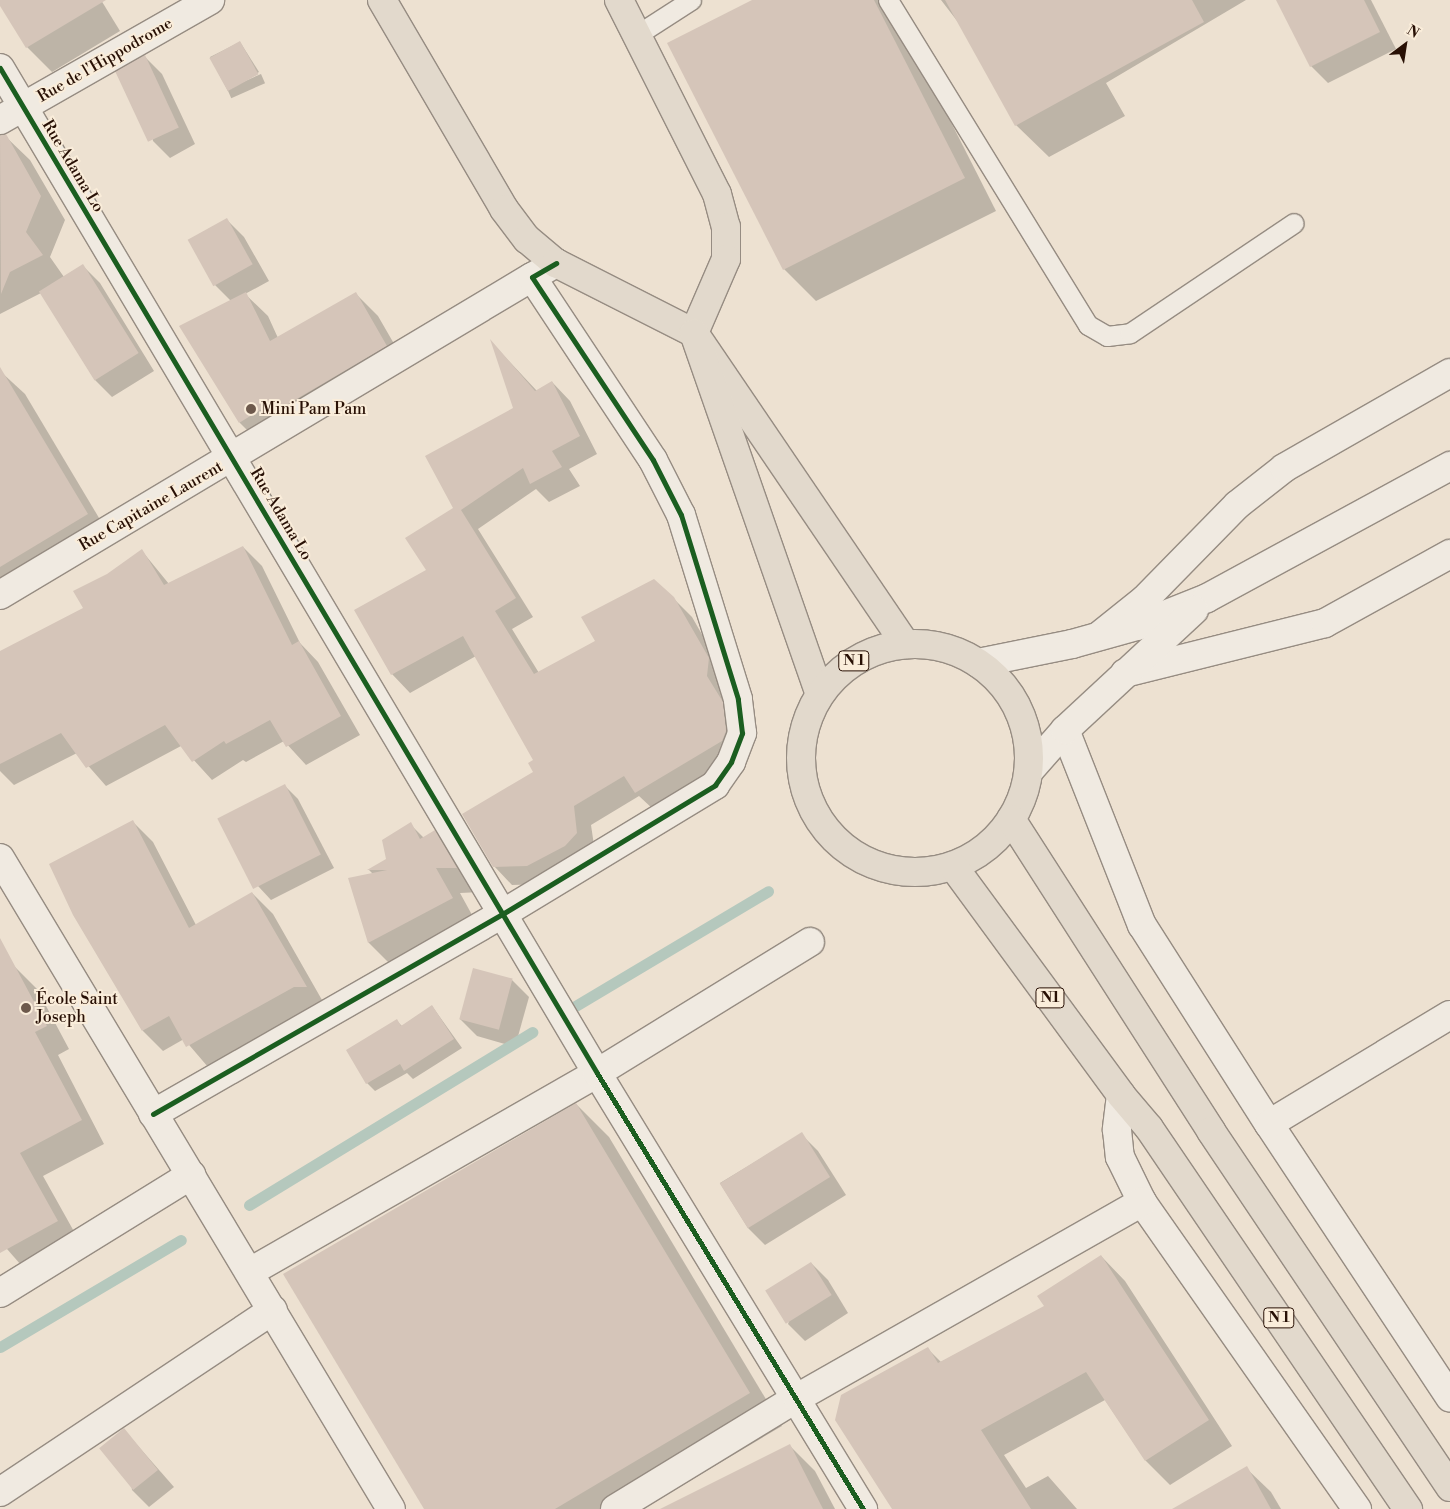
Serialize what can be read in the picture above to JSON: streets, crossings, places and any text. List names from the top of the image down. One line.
{"streets":{"highway":["N 1","N1"],"street":["Rue de l'Hippodrome","Rue Adama Lo","Rue Capitaine Laurent"]},"crossings":[["Rue de l'Hippodrome","Rue Adama Lo"],["Rue Adama Lo","Rue Capitaine Laurent"],["N 1","N1"]],"places":["Mini Pam Pam","École Saint Joseph"],"north":"top right"}
